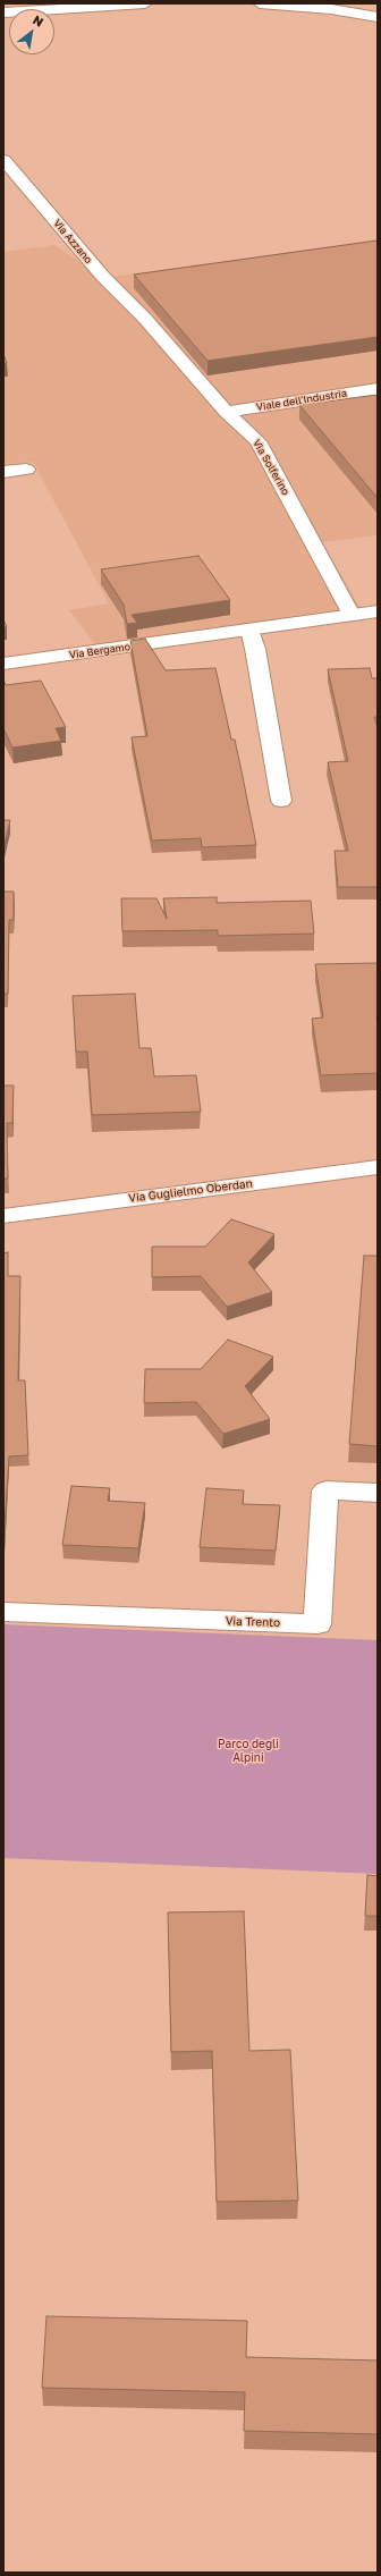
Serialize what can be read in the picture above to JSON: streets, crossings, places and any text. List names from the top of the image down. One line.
{"streets":{"main road":["Via Azzano","Viale dell'Industria","Via Solferino","Via Bergamo","Via Guglielmo Oberdan","Via Trento"]},"crossings":[["Via Azzano","Via Solferino"],["Viale dell'Industria","Via Solferino"],["Via Solferino","Via Bergamo"]],"parks":["Parco degli Alpini"],"north":"top right"}
